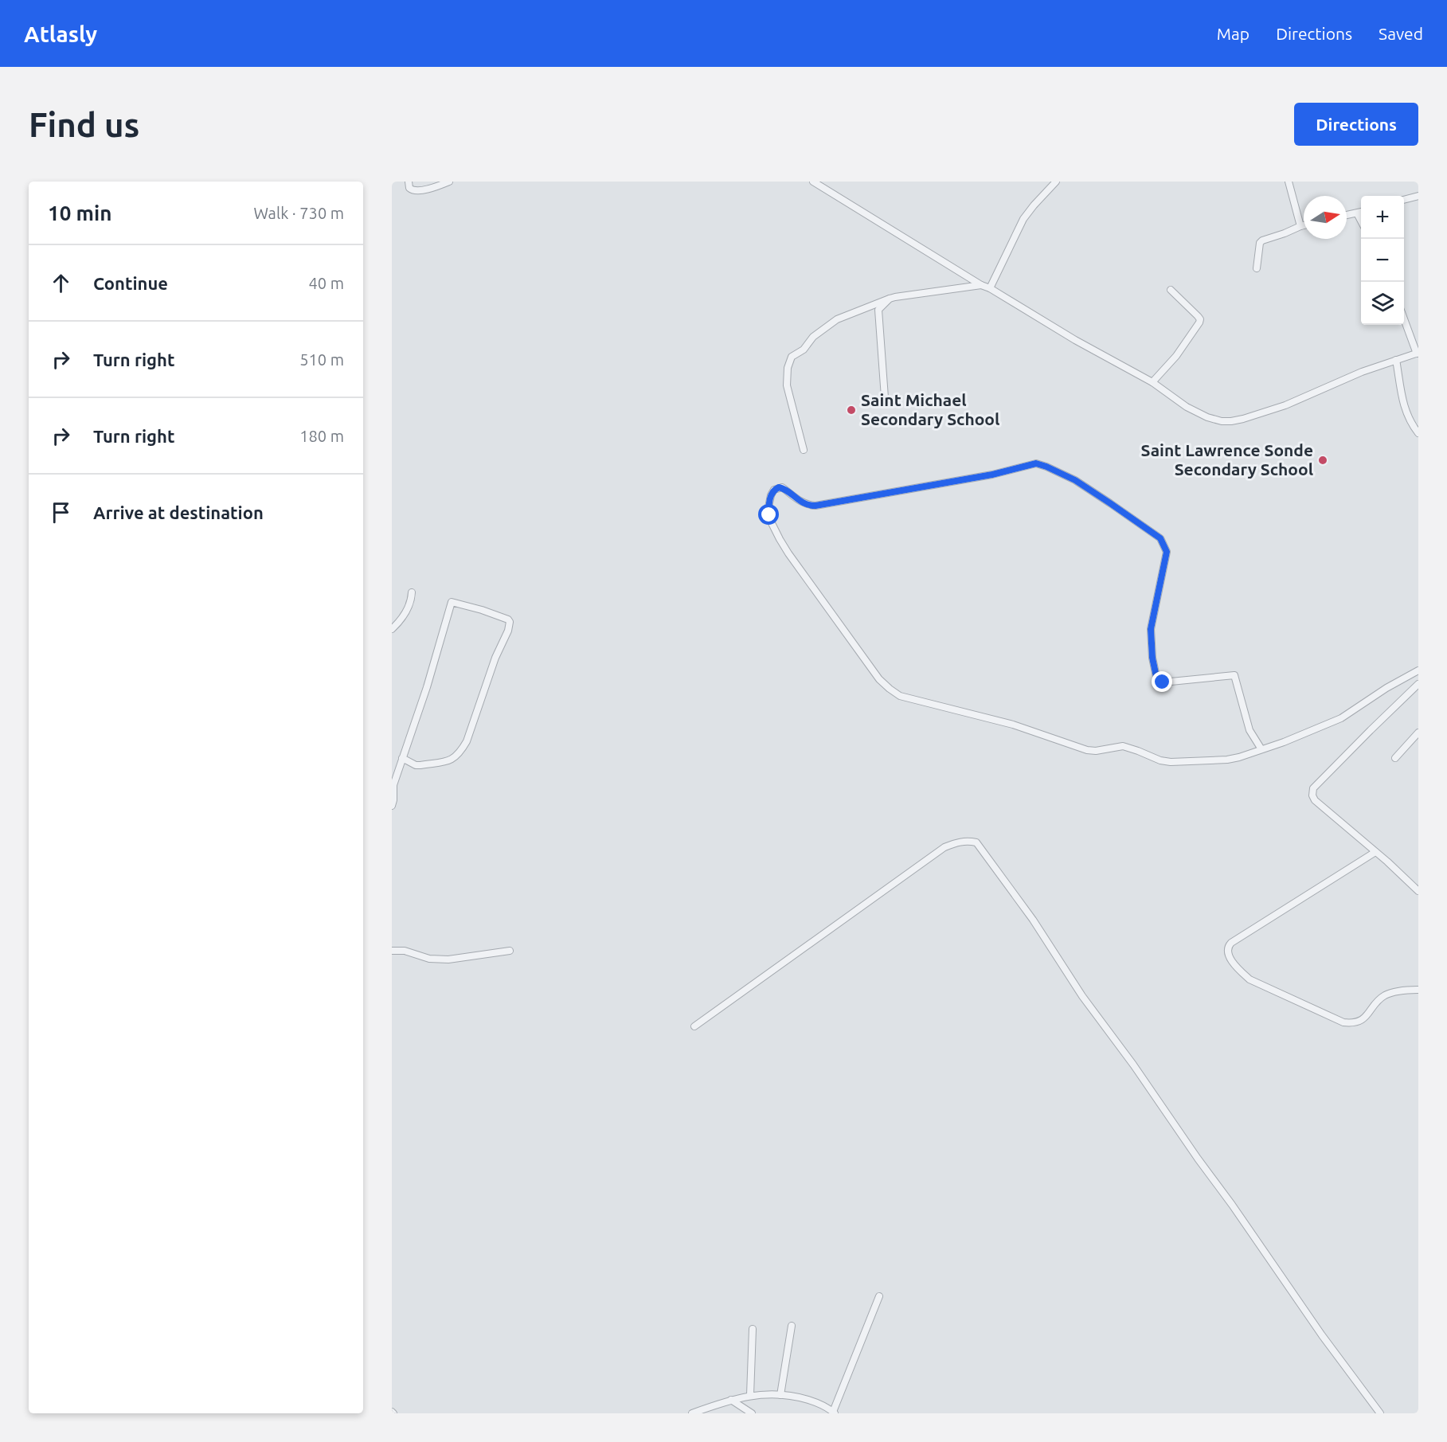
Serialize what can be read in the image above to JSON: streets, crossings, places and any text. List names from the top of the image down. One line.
{"places":["Saint Michael Secondary School","Saint Lawrence Sonde Secondary School"],"north":"right","page":{"header":"Atlasly","nav":["Map","Directions","Saved"],"buttons":"Directions","title":"Find us","heading":["10 min","Walk · 730 m"],"map_buttons":["+","−"],"list":[["Continue","40 m"],["Turn right","510 m"],["Turn right","180 m"],"Arrive at destination"]}}
